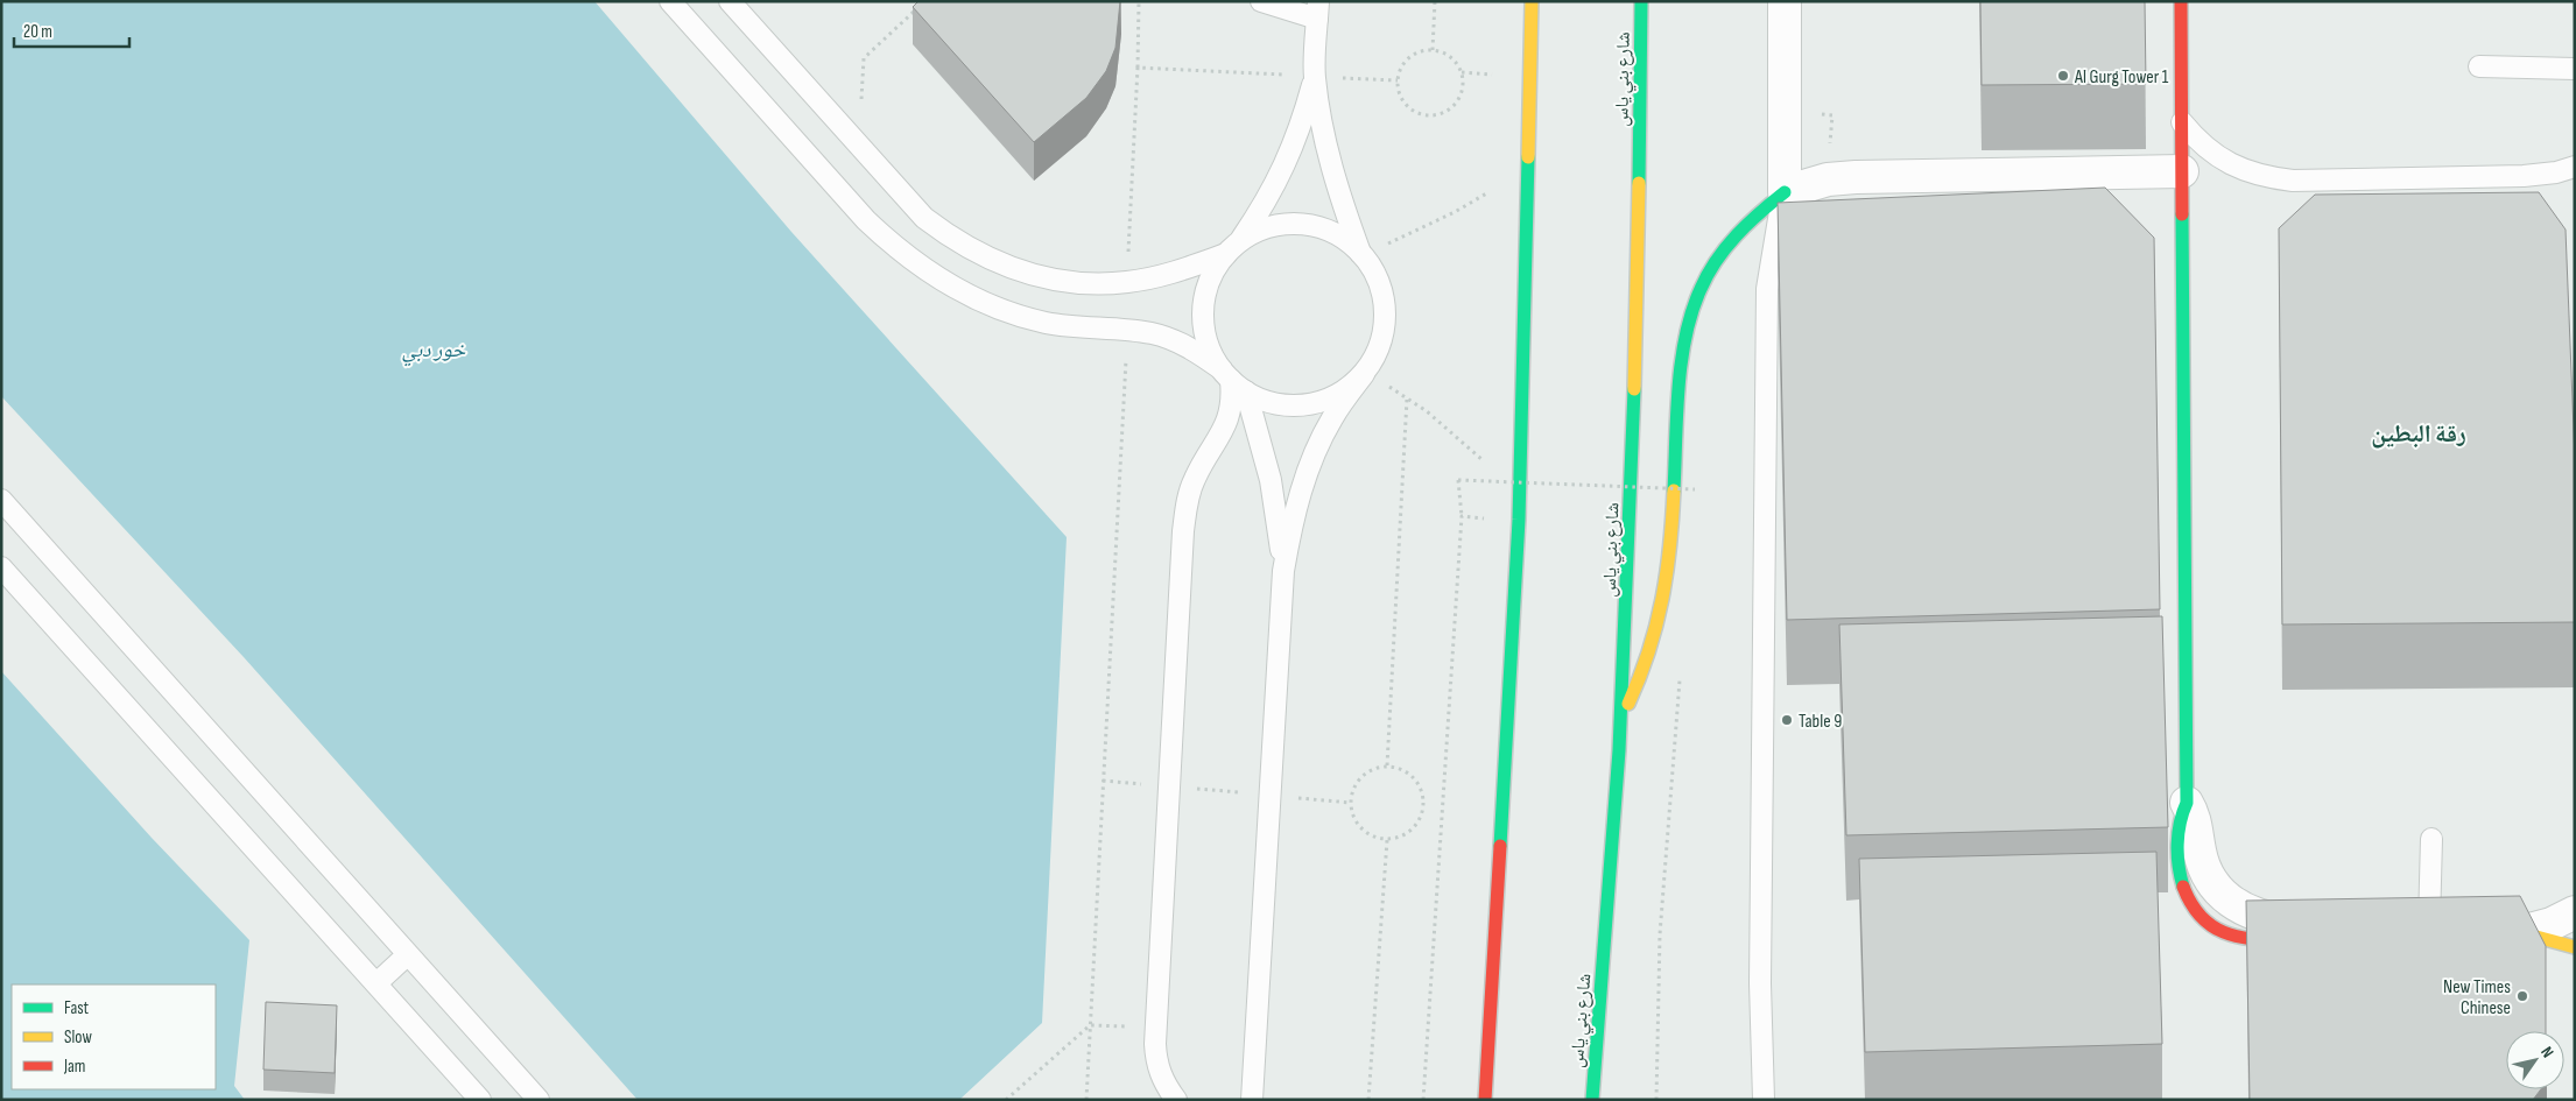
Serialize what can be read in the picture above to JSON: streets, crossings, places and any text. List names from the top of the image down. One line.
{"streets":{"main road":["شارع بني ياس"]},"districts":["رقة البطين"],"water":["خور دبي"],"places":["Al Gurg Tower 1","Table 9","New Times Chinese"],"legend":["Fast","Slow","Jam"],"scale_bar":"20 m","north":"top right"}
